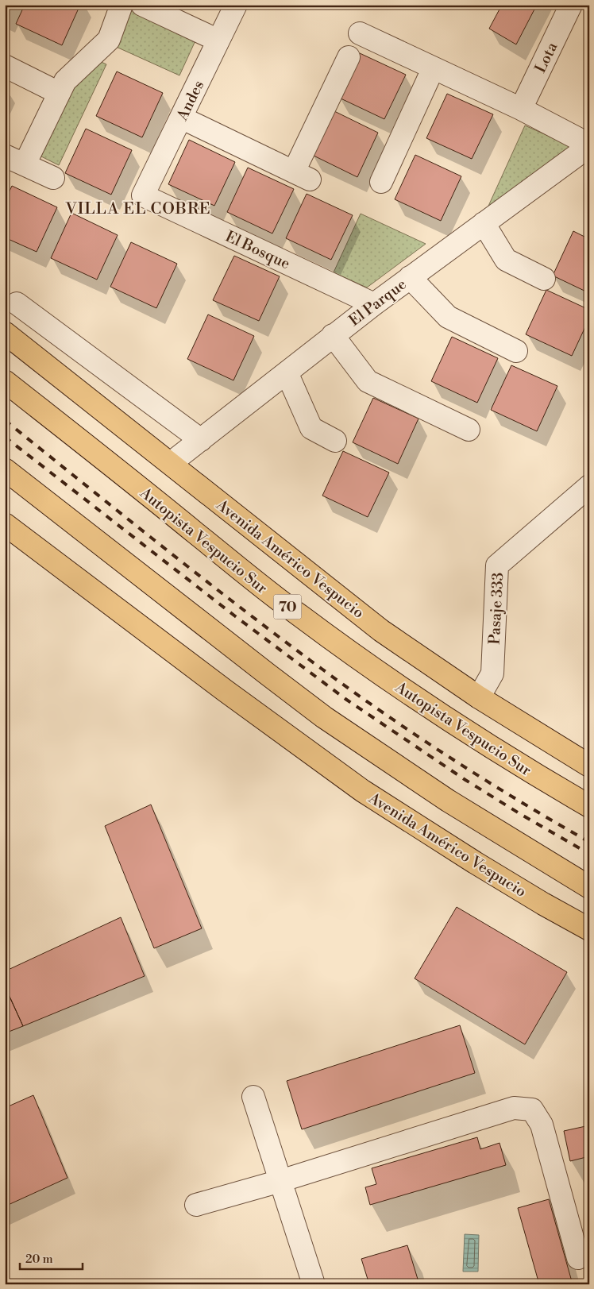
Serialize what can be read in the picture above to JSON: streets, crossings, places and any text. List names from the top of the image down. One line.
{"streets":{"main road":["Autopista Vespucio Sur","Avenida Américo Vespucio","70"],"street":["Lota","Andes","El Bosque","El Parque","Pasaje 333"]},"crossings":[["Andes","El Bosque"],["El Bosque","El Parque"],["El Parque","Avenida Américo Vespucio"],["Avenida Américo Vespucio","Pasaje 333"]],"districts":["VILLA EL COBRE"],"scale_bar":"20 m"}
